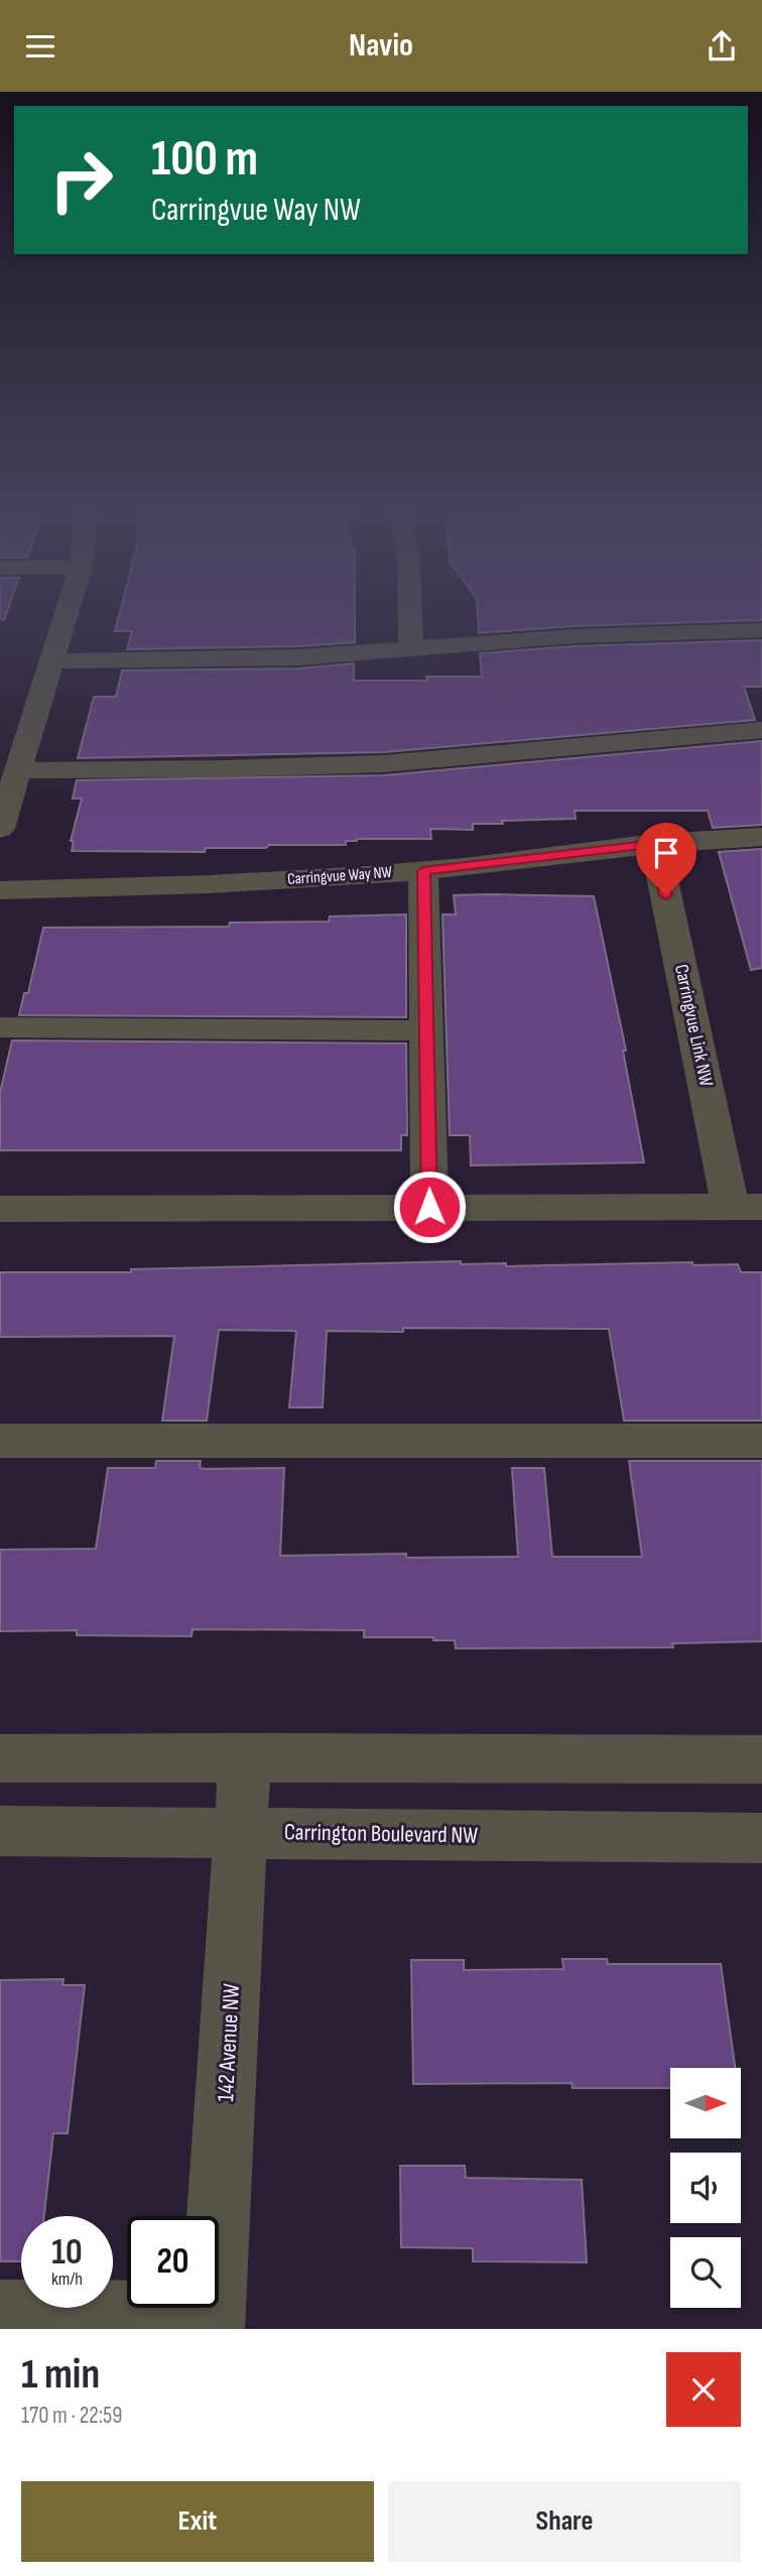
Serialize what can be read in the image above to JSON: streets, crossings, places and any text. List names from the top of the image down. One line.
{"streets":{"street":["Carringvue Way NW","Carringvue Link NW","Carrington Boulevard NW","142 Avenue NW"]},"crossings":[["Carringvue Way NW","Carringvue Link NW"],["Carrington Boulevard NW","142 Avenue NW"]],"north":"right","page":{"header":"Navio","turn":["100 m","Carringvue Way NW"],"speed":"10 km/h","limit":"20","heading":["1 min","170 m · 22:59"],"buttons":["Exit","Share"]}}
